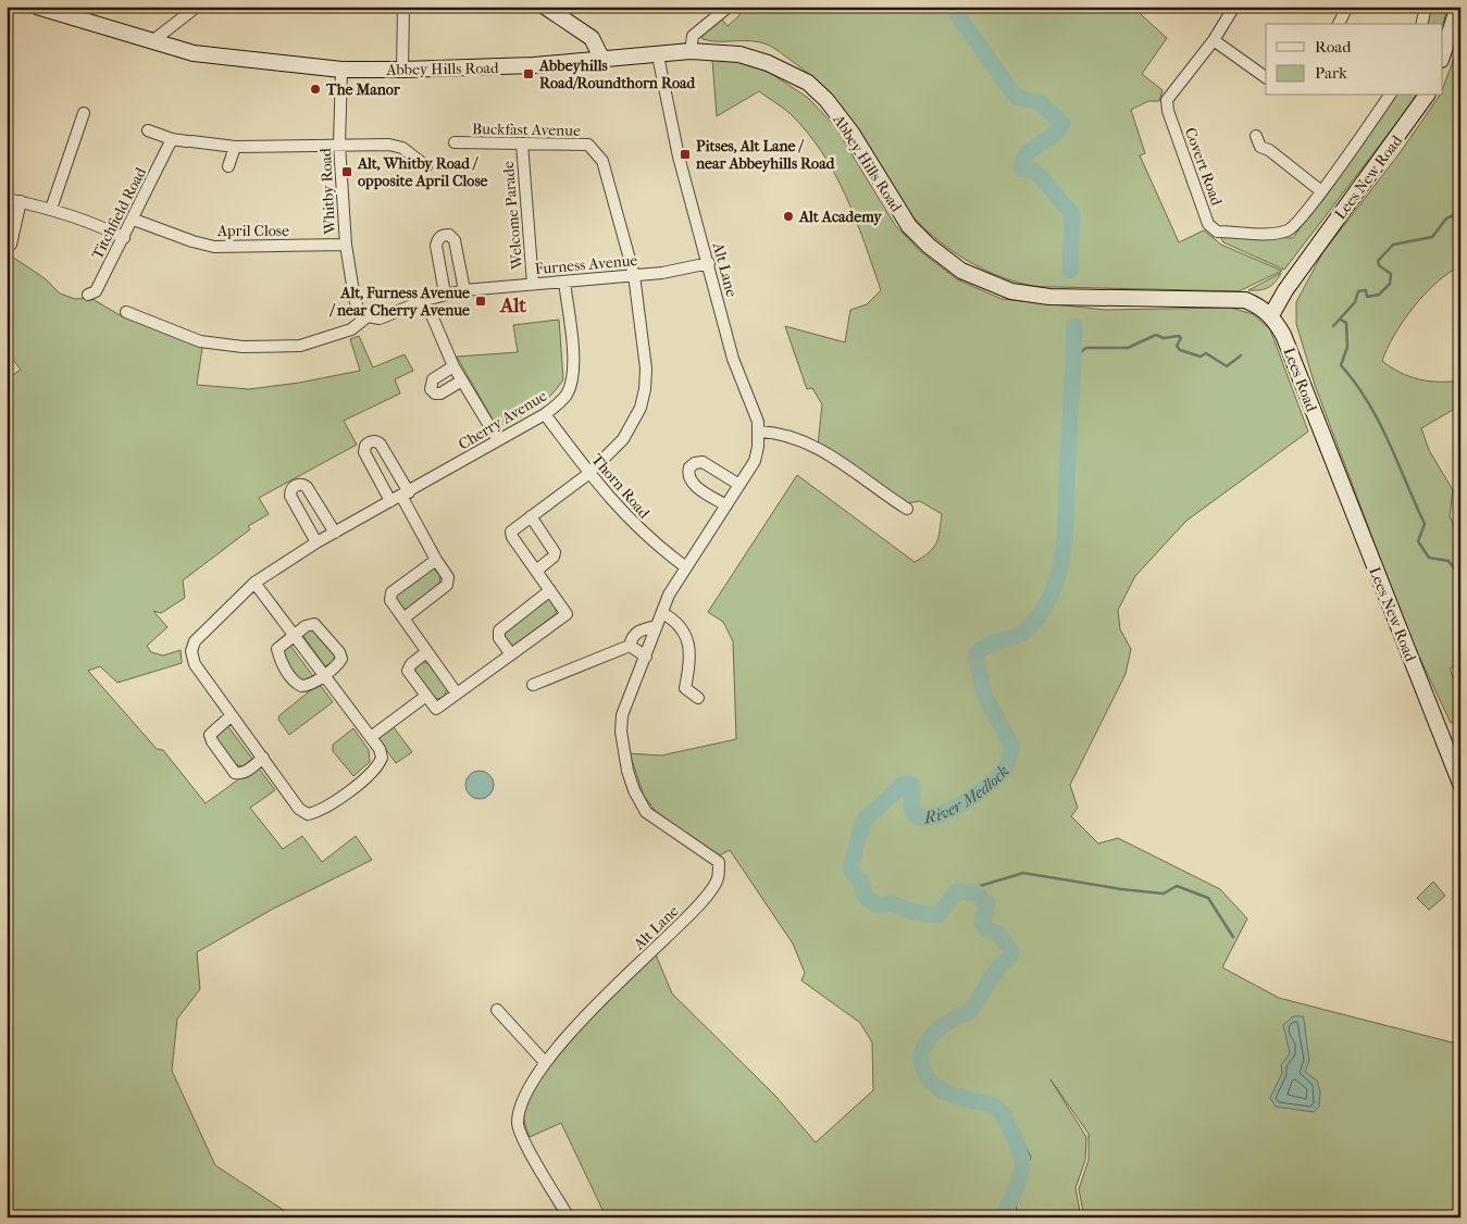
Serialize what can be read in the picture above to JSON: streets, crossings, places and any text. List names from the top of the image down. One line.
{"streets":{"main road":["Abbey Hills Road","Lees New Road","Lees Road"],"street":["Buckfast Avenue","Covert Road","Whitby Road","Titchfield Road","Welcome Parade","April Close","Furness Avenue","Alt Lane","Cherry Avenue","Thorn Road"]},"crossings":[["Abbey Hills Road","Lees New Road"],["Abbey Hills Road","Whitby Road"],["Abbey Hills Road","Alt Lane"],["Abbey Hills Road","Lees Road"],["Buckfast Avenue","Welcome Parade"],["Buckfast Avenue","Furness Avenue"],["Buckfast Avenue","Thorn Road"],["Lees New Road","Lees Road"],["Whitby Road","April Close"],["Whitby Road","Furness Avenue"],["Titchfield Road","April Close"],["Welcome Parade","Furness Avenue"],["Furness Avenue","Alt Lane"],["Furness Avenue","Cherry Avenue"],["Alt Lane","Thorn Road"],["Cherry Avenue","Thorn Road"]],"districts":["Alt"],"water":["River Medlock"],"places":{"transit":["Abbeyhills Road/Roundthorn Road","Pitses, Alt Lane / near Abbeyhills Road","Alt, Whitby Road / opposite April Close","Alt, Furness Avenue / near Cherry Avenue"],"other":["The Manor","Alt Academy"]},"legend":["Road","Park"]}
